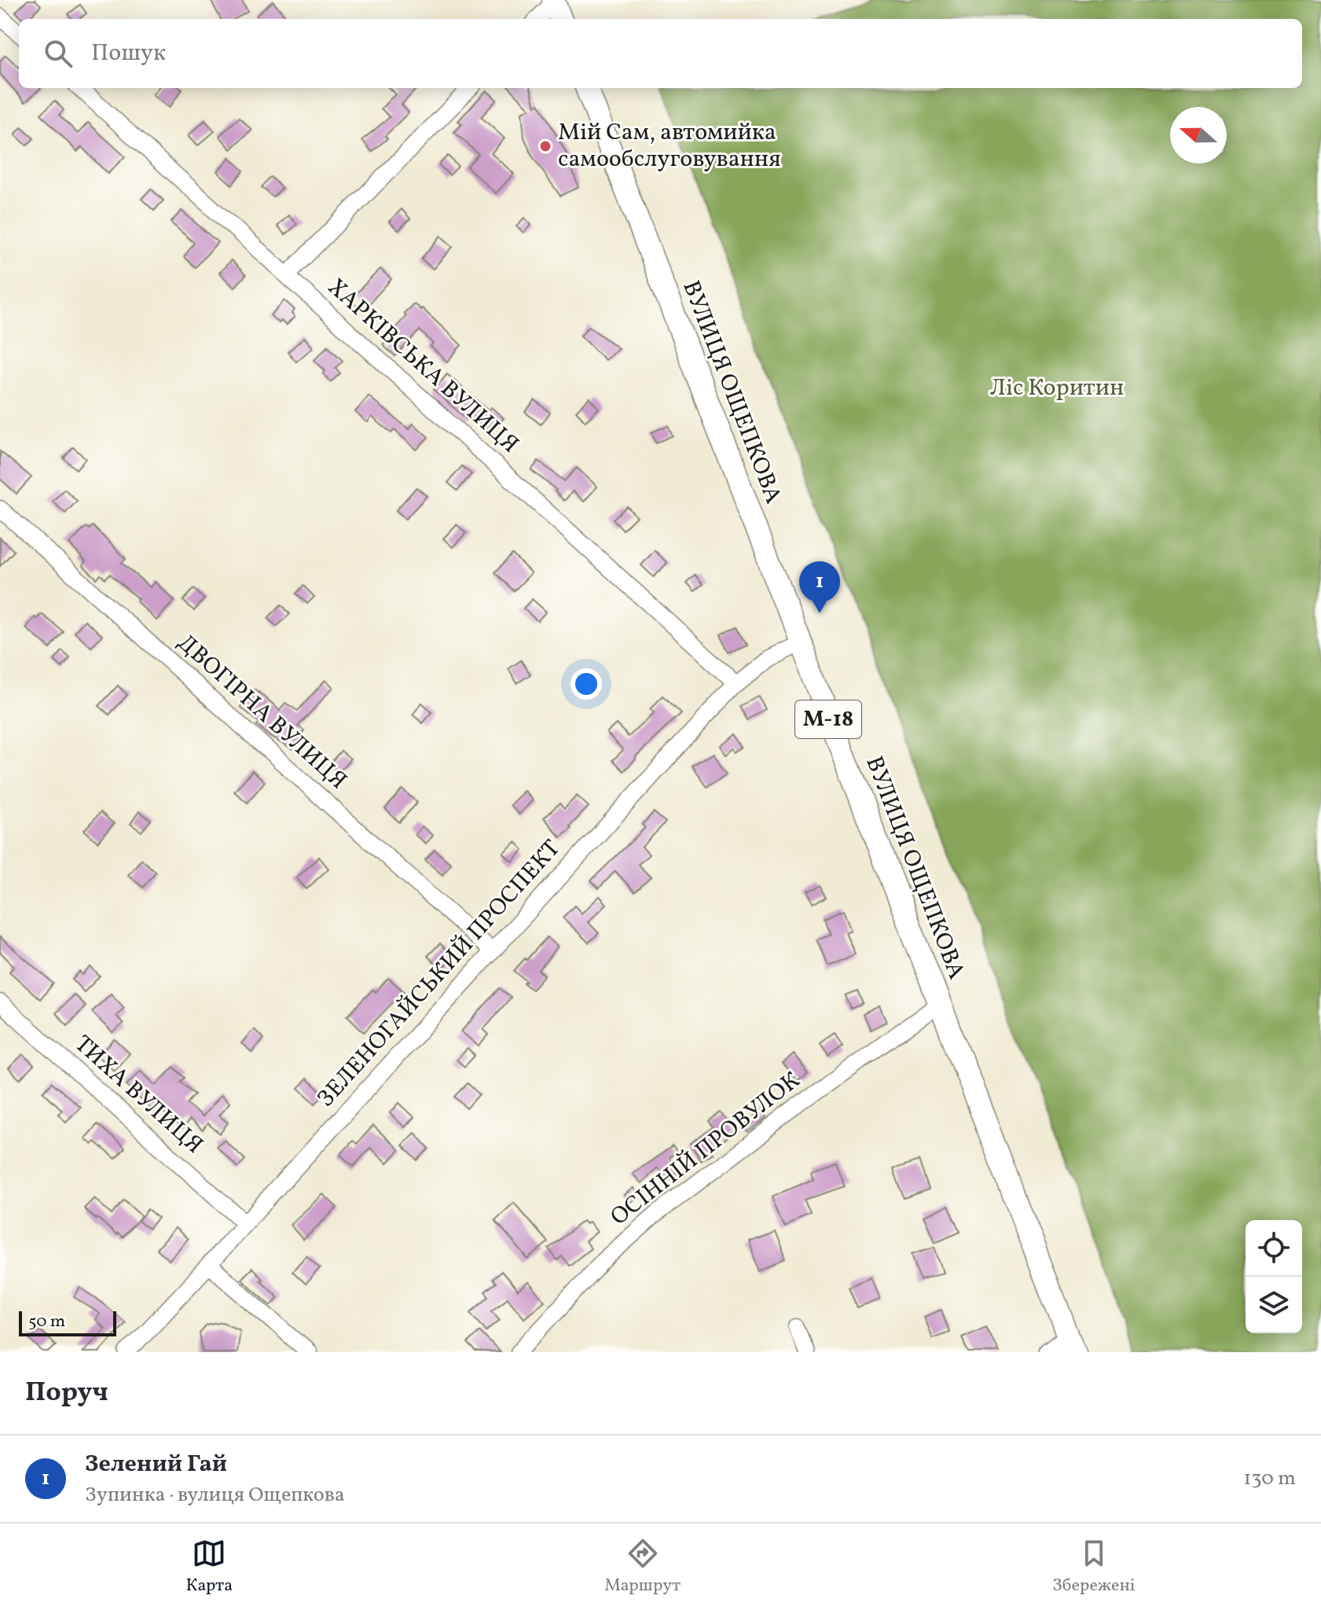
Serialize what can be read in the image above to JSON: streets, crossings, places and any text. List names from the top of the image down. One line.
{"streets":{"highway":["ВУЛИЦЯ ОЩЕПКОВА","М-18"],"street":["ХАРКІВСЬКА ВУЛИЦЯ","ДВОГІРНА ВУЛИЦЯ","ЗЕЛЕНОГАЙСЬКИЙ ПРОСПЕКТ","ТИХА ВУЛИЦЯ","ОСІННІЙ ПРОВУЛОК"]},"crossings":[["ХАРКІВСЬКА ВУЛИЦЯ","ЗЕЛЕНОГАЙСЬКИЙ ПРОСПЕКТ"],["ВУЛИЦЯ ОЩЕПКОВА","ЗЕЛЕНОГАЙСЬКИЙ ПРОСПЕКТ"],["ВУЛИЦЯ ОЩЕПКОВА","ОСІННІЙ ПРОВУЛОК"],["ДВОГІРНА ВУЛИЦЯ","ЗЕЛЕНОГАЙСЬКИЙ ПРОСПЕКТ"],["ЗЕЛЕНОГАЙСЬКИЙ ПРОСПЕКТ","ТИХА ВУЛИЦЯ"]],"parks":["Ліс Коритин"],"places":["Мій Сам, автомийка самообслуговування"],"scale_bar":"50 m","north":"left","page":{"search":"Пошук","pins":"1","scale":"50 m","heading":"Поруч","list":[{"mark":"1","name":"Зелений Гай","note":"Зупинка · вулиця Ощепкова","value":"130 m"}],"nav":["Карта","Маршрут","Збережені"]}}
